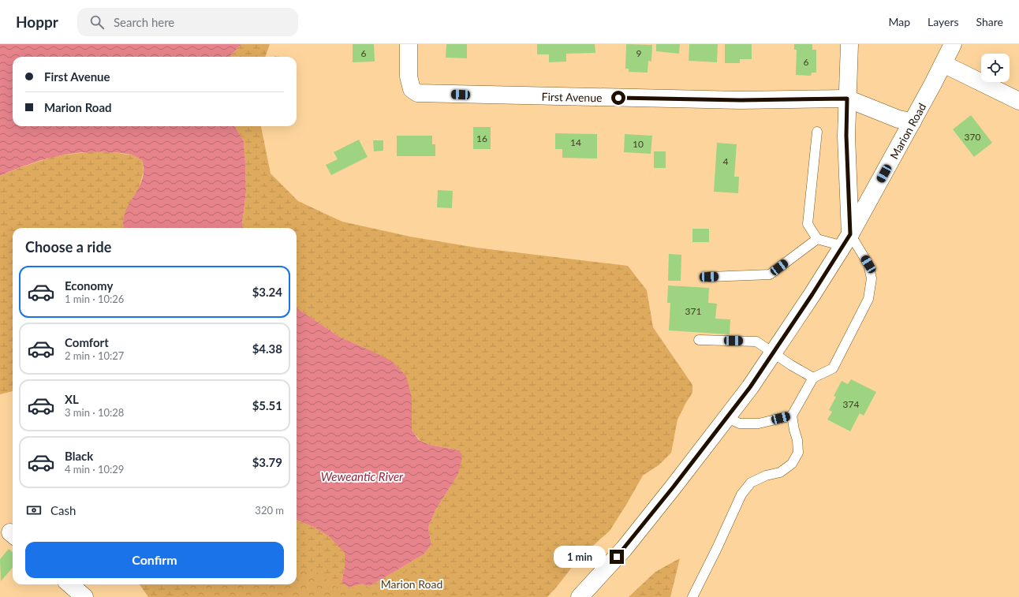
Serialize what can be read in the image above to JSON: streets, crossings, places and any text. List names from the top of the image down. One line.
{"streets":{"street":["First Avenue","Marion Road"]},"water":["Weweantic River"],"parks":["Marion Road"],"house_numbers":["6","9","6","370","16","14","10","4","371","374"],"page":{"header":"Hoppr","search":"Search here","nav":["Map","Layers","Share"],"banner":["First Avenue","Marion Road"],"heading":"Choose a ride","list":[{"name":"Economy","note":"1 min · 10:26","value":"$3.24"},{"name":"Comfort","note":"2 min · 10:27","value":"$4.38"},{"name":"XL","note":"3 min · 10:28","value":"$5.51"},{"name":"Black","note":"4 min · 10:29","value":"$3.79"}],"pay":["Cash","320 m"],"buttons":"Confirm","bubble":"1 min"}}
